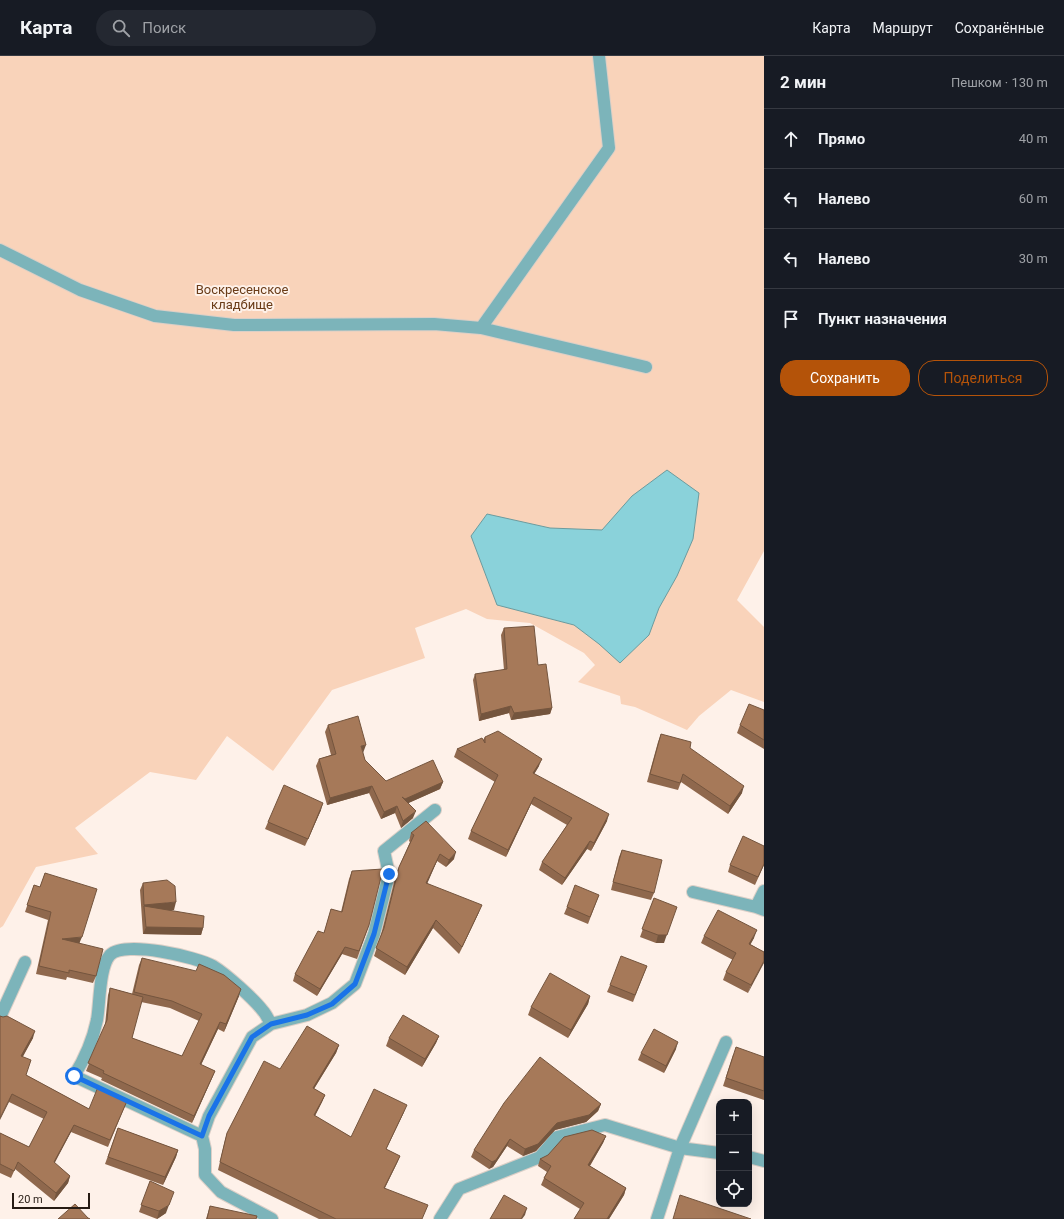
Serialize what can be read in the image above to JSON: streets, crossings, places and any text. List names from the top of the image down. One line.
{"parks":["Воскресенское кладбище"],"scale_bar":"20 m","page":{"header":"Карта","search":"Поиск","nav":["Карта","Маршрут","Сохранённые"],"heading":["2 мин","Пешком · 130 m"],"list":[["Прямо","40 m"],["Налево","60 m"],["Налево","30 m"],"Пункт назначения"],"buttons":["Сохранить","Поделиться"],"map_buttons":["+","−"],"scale":"20 m"}}
